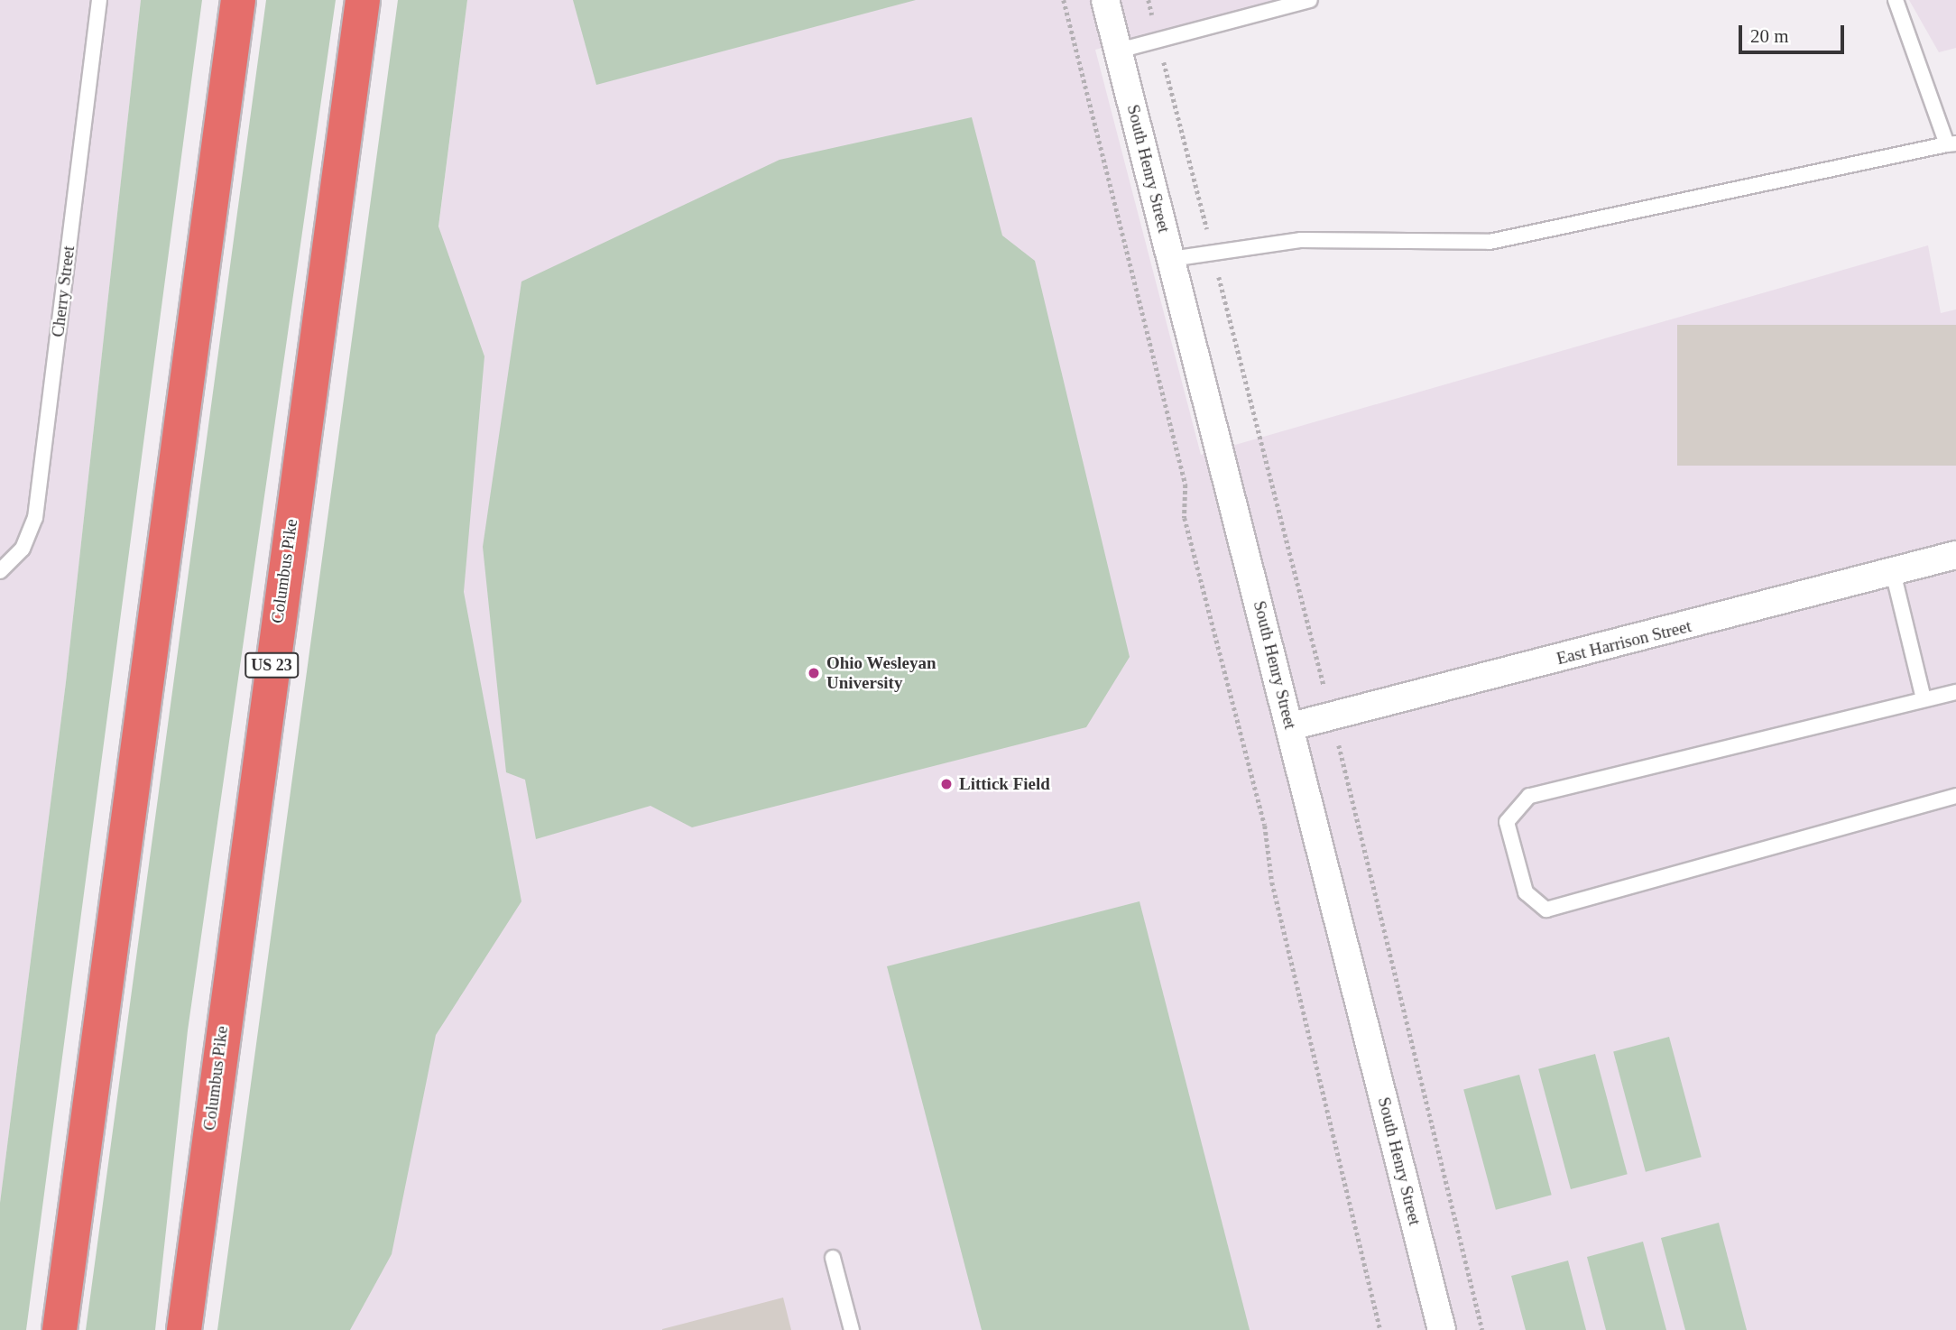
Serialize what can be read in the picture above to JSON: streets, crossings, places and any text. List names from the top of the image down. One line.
{"streets":{"highway":["Columbus Pike","US 23"],"street":["South Henry Street","East Harrison Street"],"lane":["Cherry Street"]},"crossings":[["South Henry Street","East Harrison Street"]],"places":["Ohio Wesleyan University","Littick Field"],"scale_bar":"20 m"}
